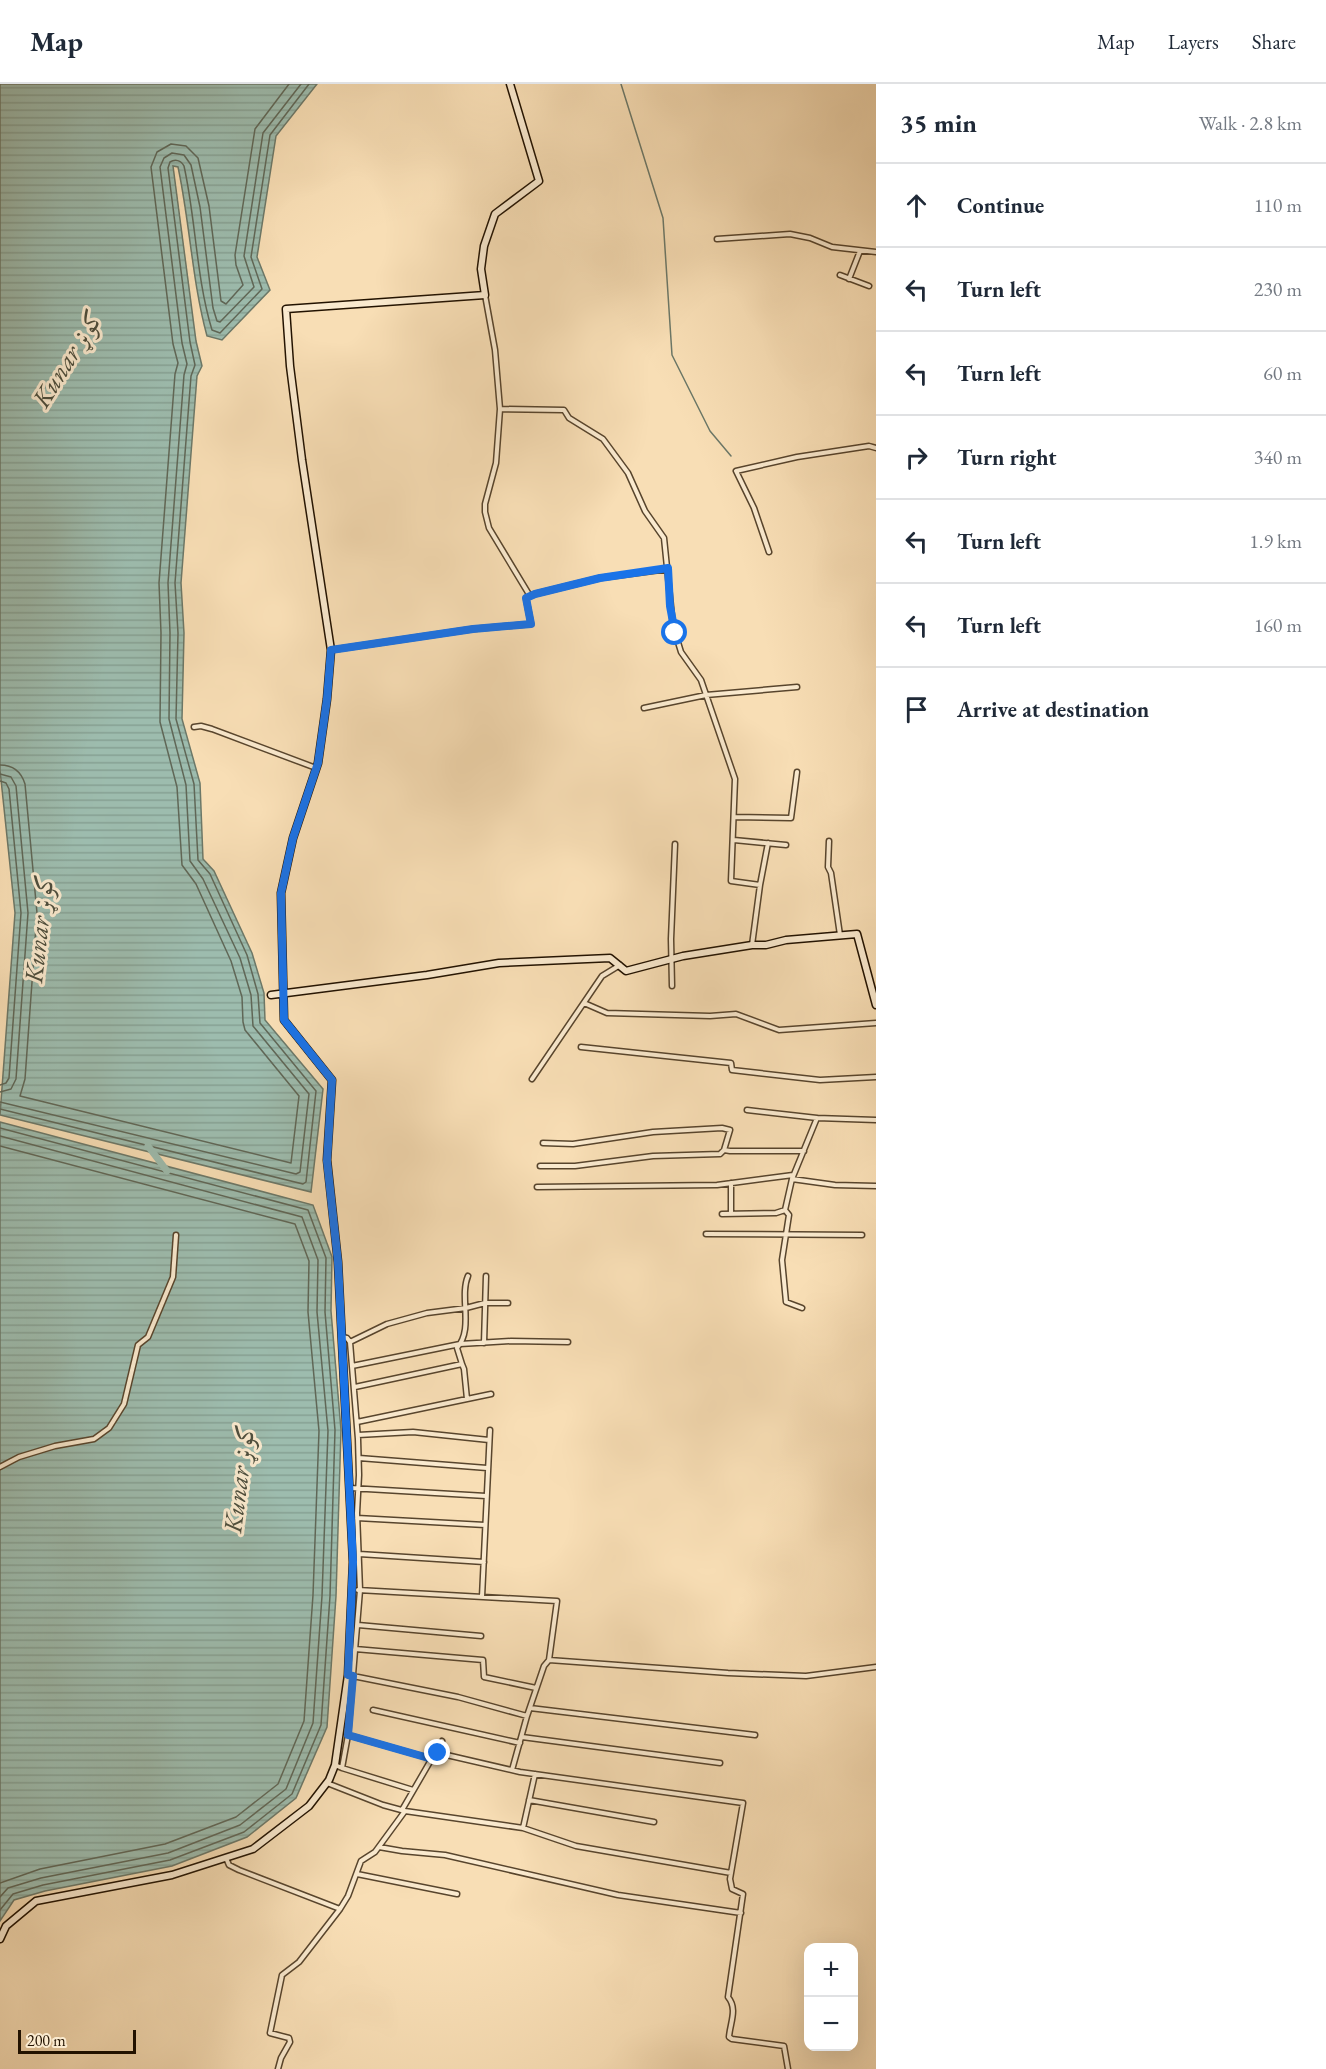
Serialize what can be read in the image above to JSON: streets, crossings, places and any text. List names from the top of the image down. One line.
{"water":["Kunar کونړ"],"scale_bar":"200 m","page":{"header":"Map","nav":["Map","Layers","Share"],"heading":["35 min","Walk · 2.8 km"],"list":[["Continue","110 m"],["Turn left","230 m"],["Turn left","60 m"],["Turn right","340 m"],["Turn left","1.9 km"],["Turn left","160 m"],"Arrive at destination"],"map_buttons":["+","−"],"scale":"200 m"}}
